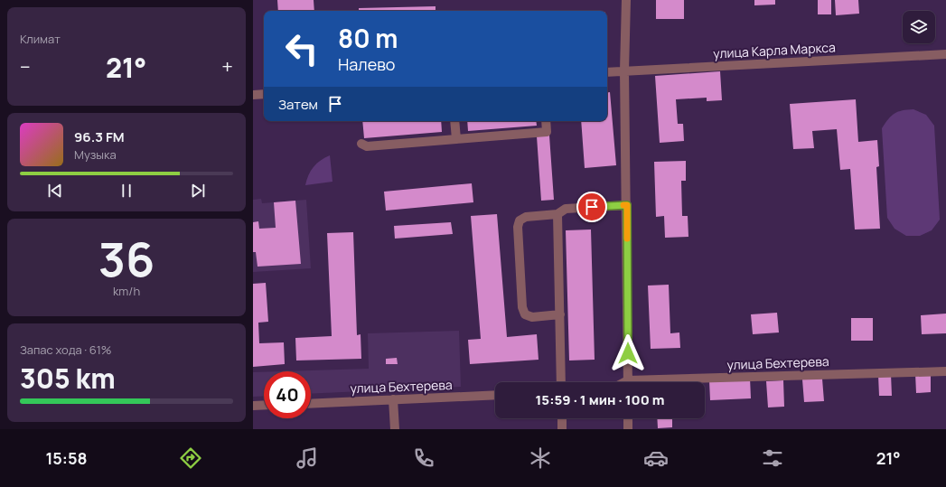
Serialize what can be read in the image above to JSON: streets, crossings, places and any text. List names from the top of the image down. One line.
{"streets":{"street":["улица Карла Маркса","улица Бехтерева"]},"page":{"tile":["Климат",["36","km/h"],["Запас хода · 61%","305 km"]],"turn":["80 m","Налево"],"heat":["−","21°","+"],"then":"Затем","song":["96.3 FM","Музыка"],"limit":"40","trip":"15:59 · 1 мин · 100 m","tabs":["15:58","21°"]}}
